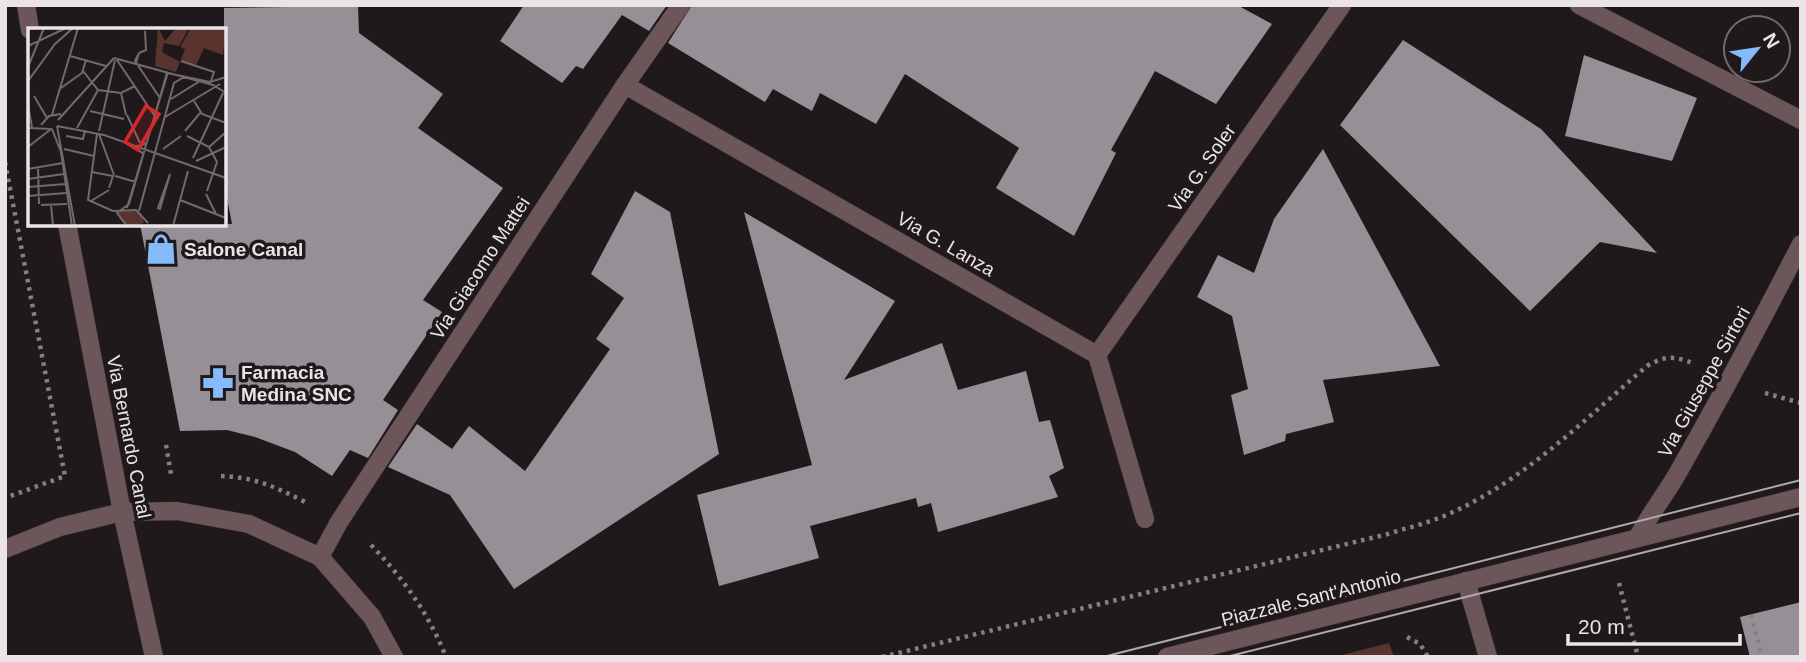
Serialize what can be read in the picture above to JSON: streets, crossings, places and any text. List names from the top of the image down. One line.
{"streets":{"street":["Via G. Soler","Via G. Lanza","Via Giacomo Mattei","Via Giuseppe Sirtori","Via Bernardo Canal","Piazzale Sant'Antonio"]},"crossings":[["Via G. Soler","Via G. Lanza"],["Via G. Lanza","Via Giacomo Mattei"],["Via Giuseppe Sirtori","Piazzale Sant'Antonio"]],"places":{"shop":["Salone Canal"],"pharmacy":["Farmacia Medina SNC"]},"scale_bar":"20 m","north":"top right"}
